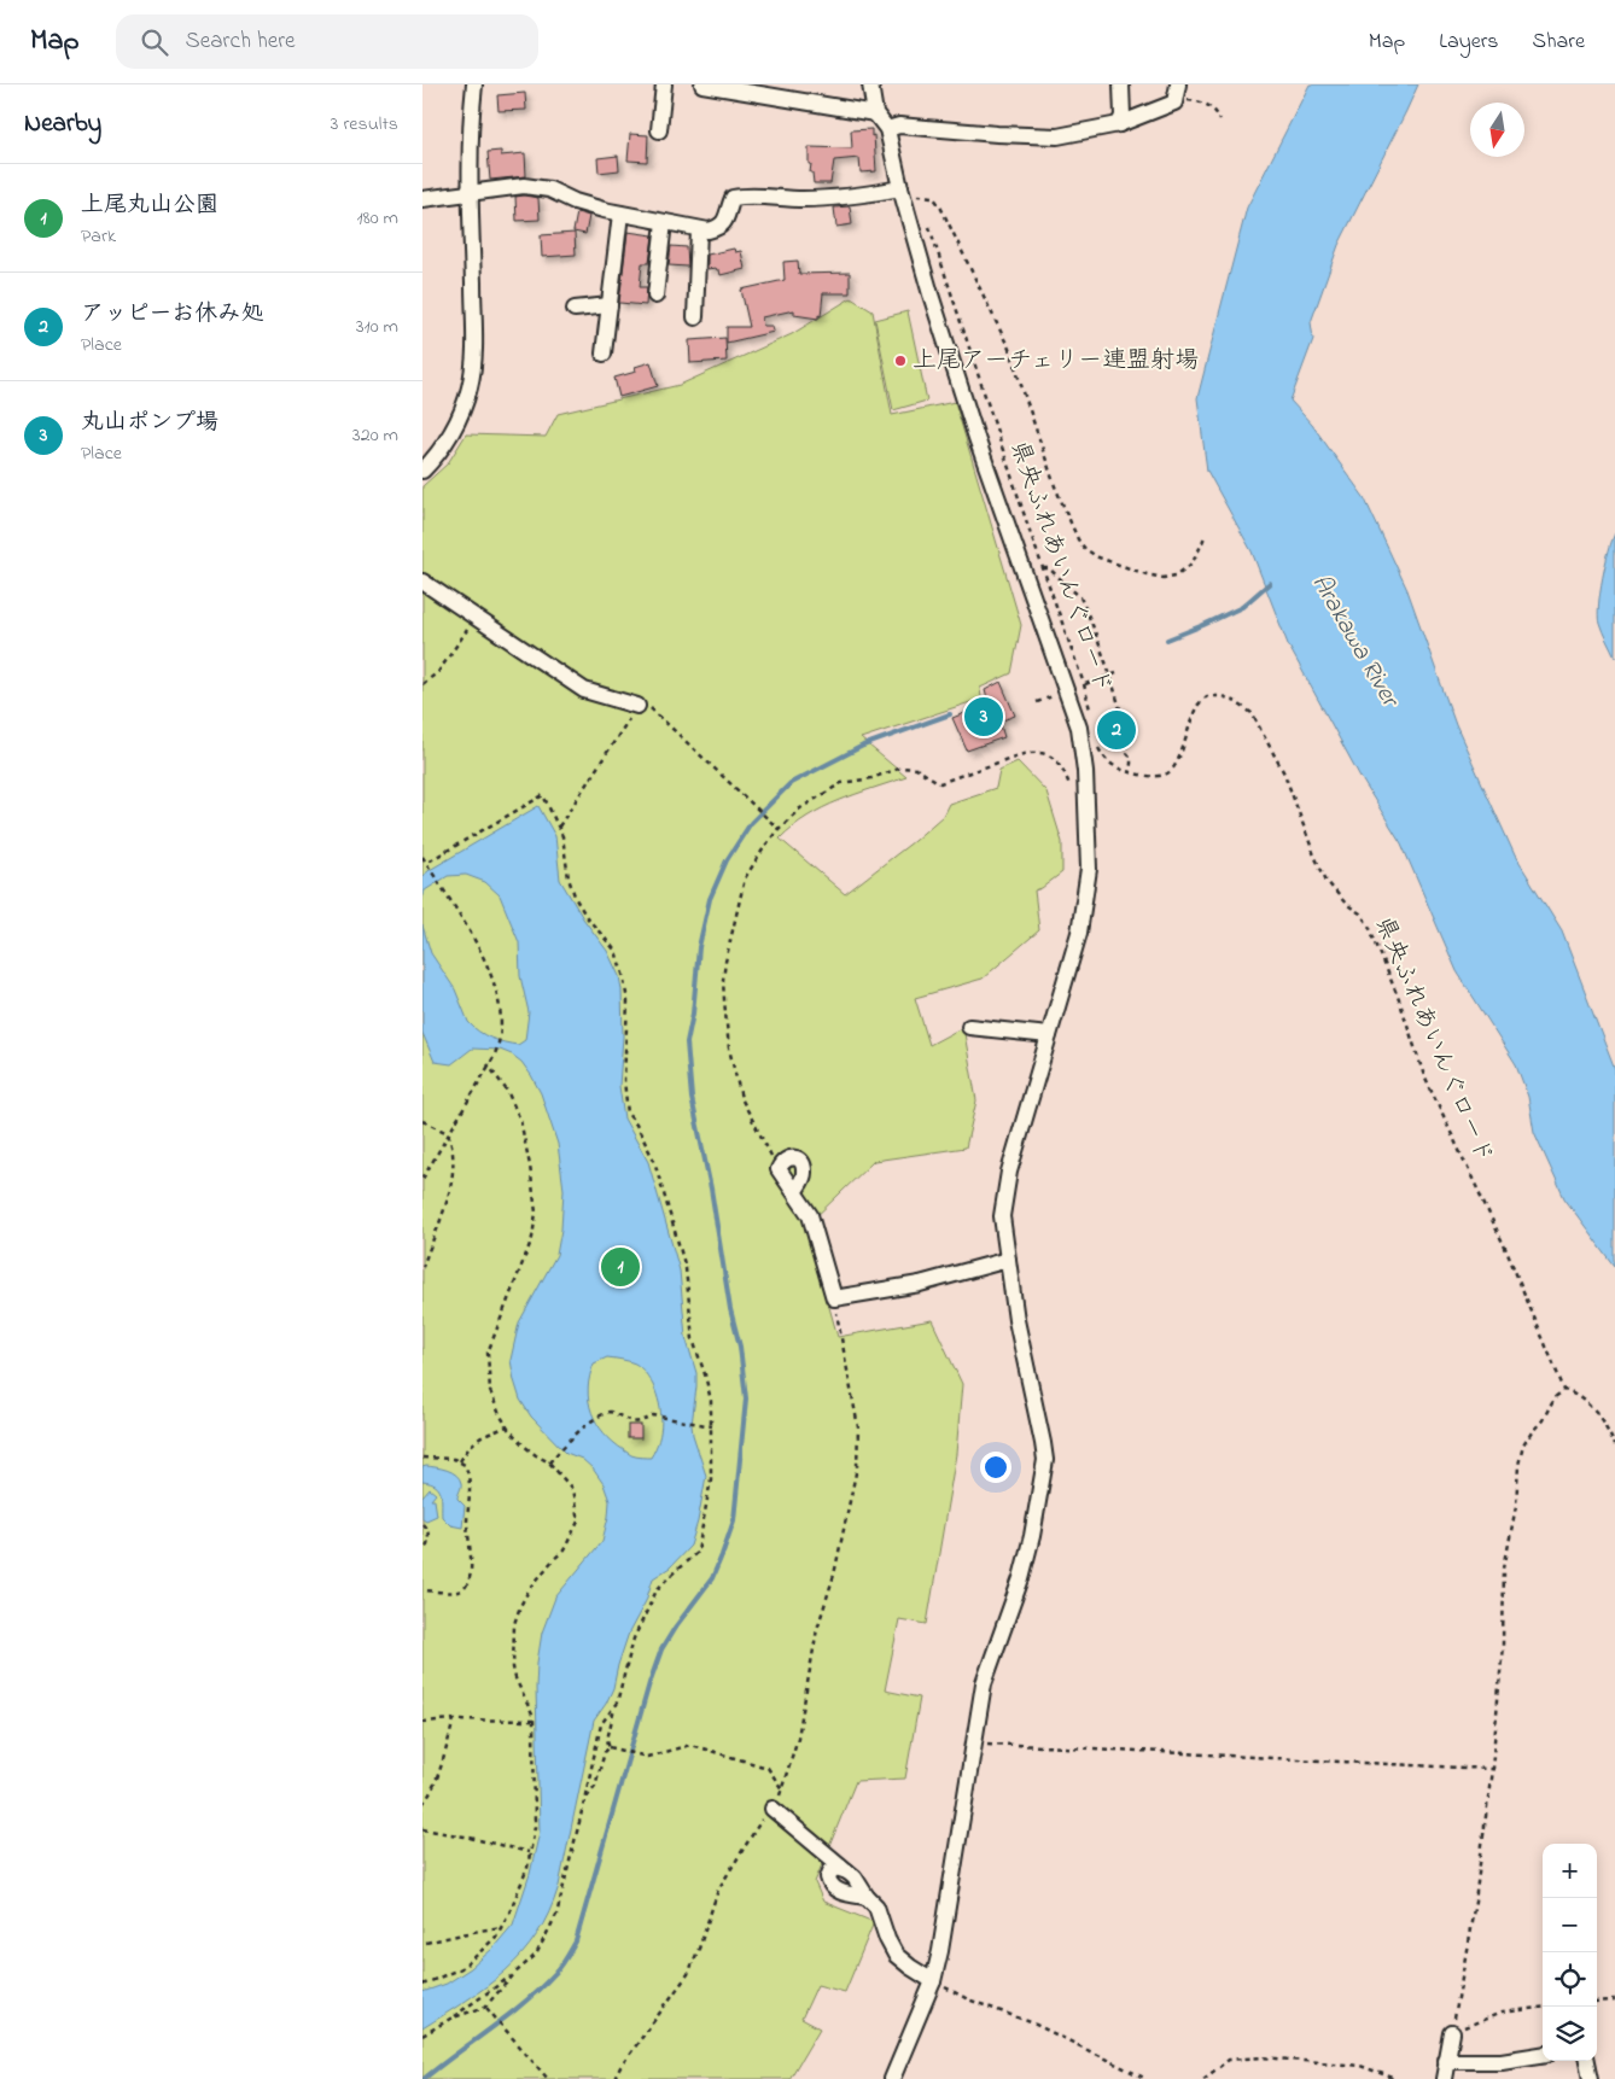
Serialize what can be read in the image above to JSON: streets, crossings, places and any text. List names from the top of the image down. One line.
{"streets":{"path":["県央ふれあいんぐロード"]},"water":["Arakawa River"],"places":["上尾アーチェリー連盟射場"],"north":"bottom","page":{"header":"Map","search":"Search here","nav":["Map","Layers","Share"],"heading":["Nearby","3 results"],"list":[{"mark":"1","name":"上尾丸山公園","note":"Park","value":"180 m"},{"mark":"2","name":"アッピーお休み処","note":"Place","value":"310 m"},{"mark":"3","name":"丸山ポンプ場","note":"Place","value":"320 m"}],"pins":["3","2","1"],"map_buttons":["+","−"]}}
